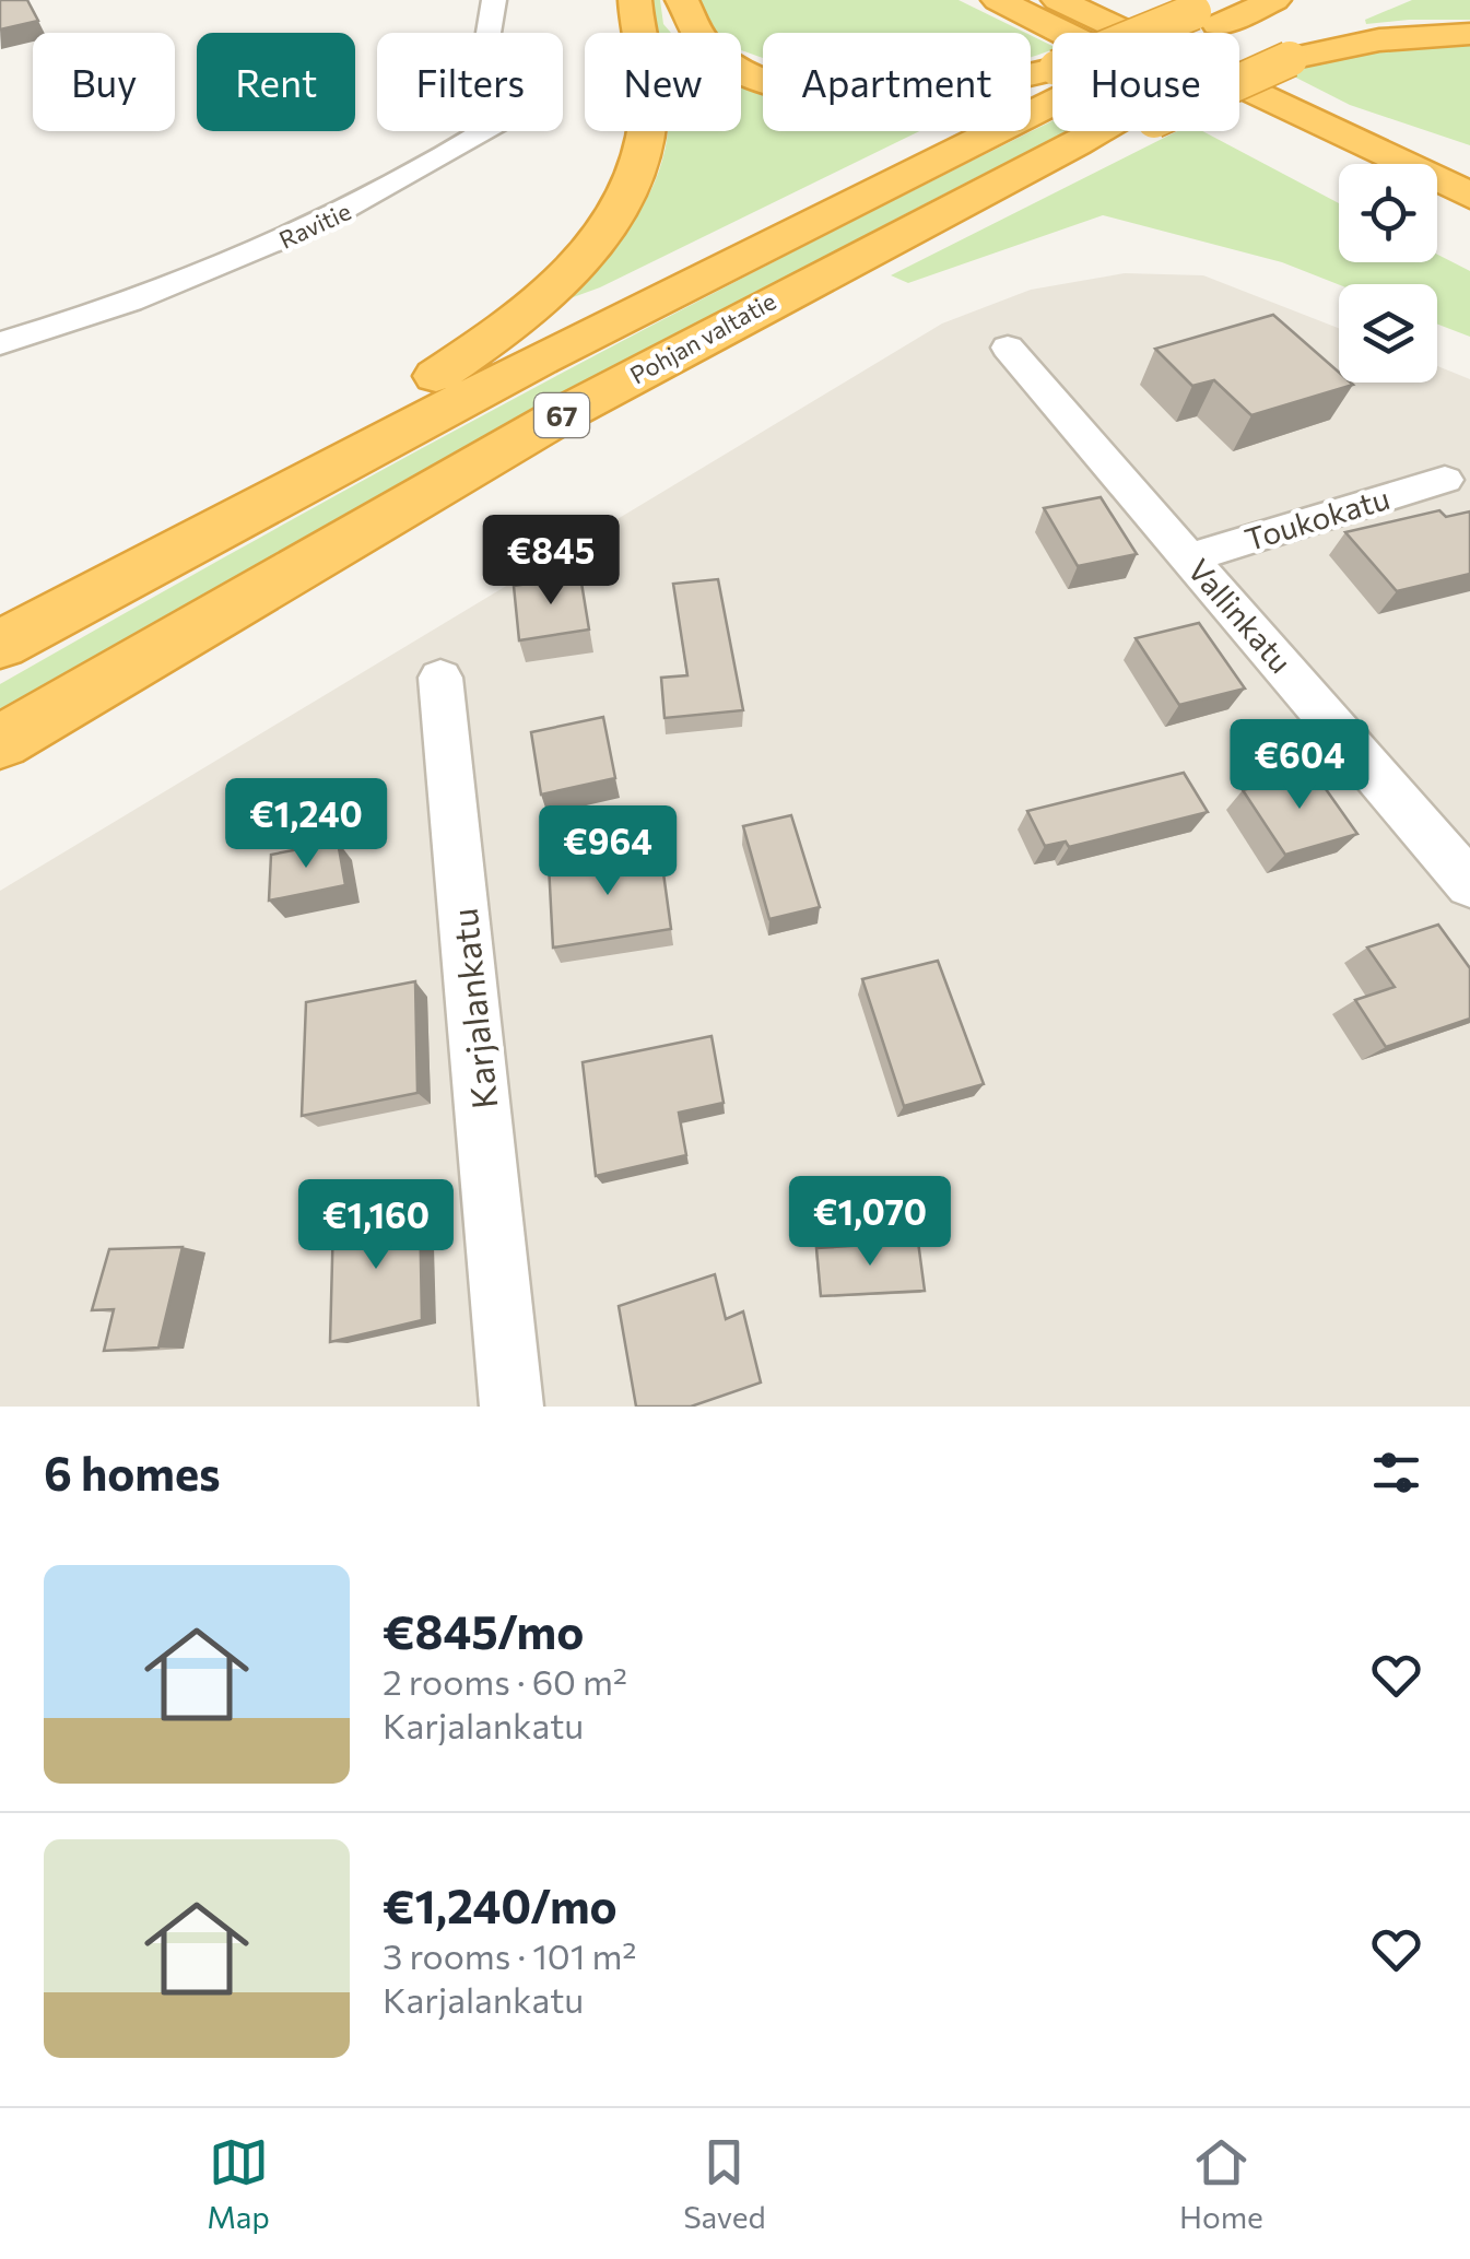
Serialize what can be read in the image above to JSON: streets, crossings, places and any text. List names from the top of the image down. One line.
{"streets":{"highway":["Pohjan valtatie","67"],"street":["Ravitie","Toukokatu","Vallinkatu","Karjalankatu"]},"crossings":[["Toukokatu","Vallinkatu"]],"page":{"chip":["Buy","Rent","Filters","New","Apartment","House"],"price":["€845","€604","€1,240","€964","€1,070","€1,160"],"heading":"6 homes","list":[{"name":"€845/mo","note":"2 rooms · 60 m² · Karjalankatu"},{"name":"€1,240/mo","note":"3 rooms · 101 m² · Karjalankatu"}],"tabs":["Map","Saved","Home"]}}
